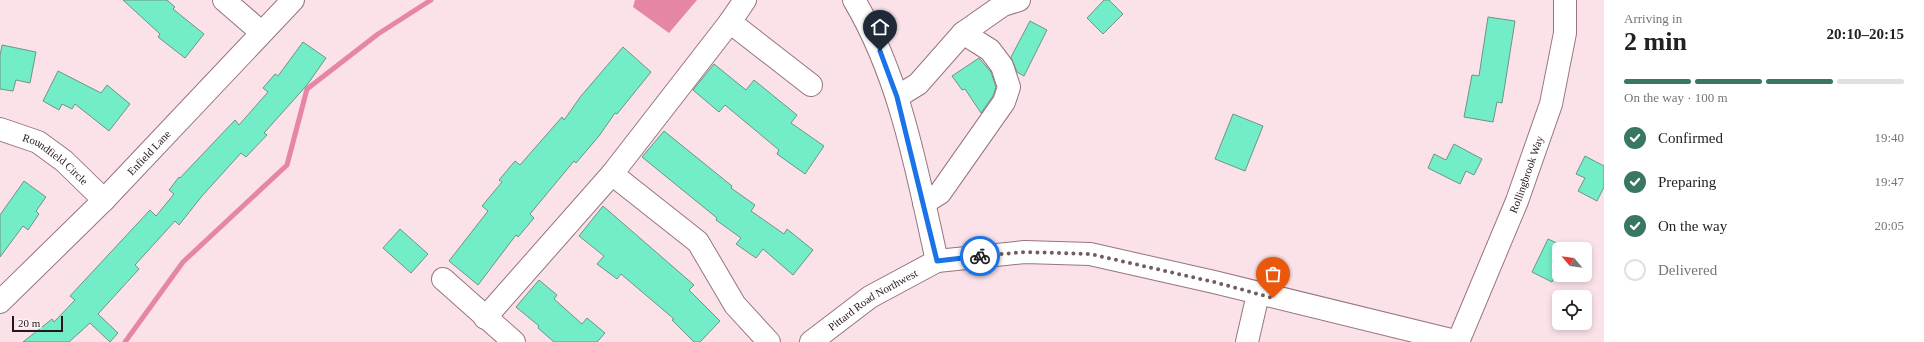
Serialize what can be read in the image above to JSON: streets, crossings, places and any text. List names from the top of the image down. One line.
{"streets":{"street":["Enfield Lane","Roundfield Circle","Rollingbrook Way","Pittard Road Northwest"]},"crossings":[["Enfield Lane","Roundfield Circle"]],"scale_bar":"20 m","north":"top left","page":{"heading":["2 min","Arriving in","20:10–20:15"],"bar":"On the way · 100 m","list":[["Confirmed","19:40"],["Preparing","19:47"],["On the way","20:05"],"Delivered"],"scale":"20 m"}}
